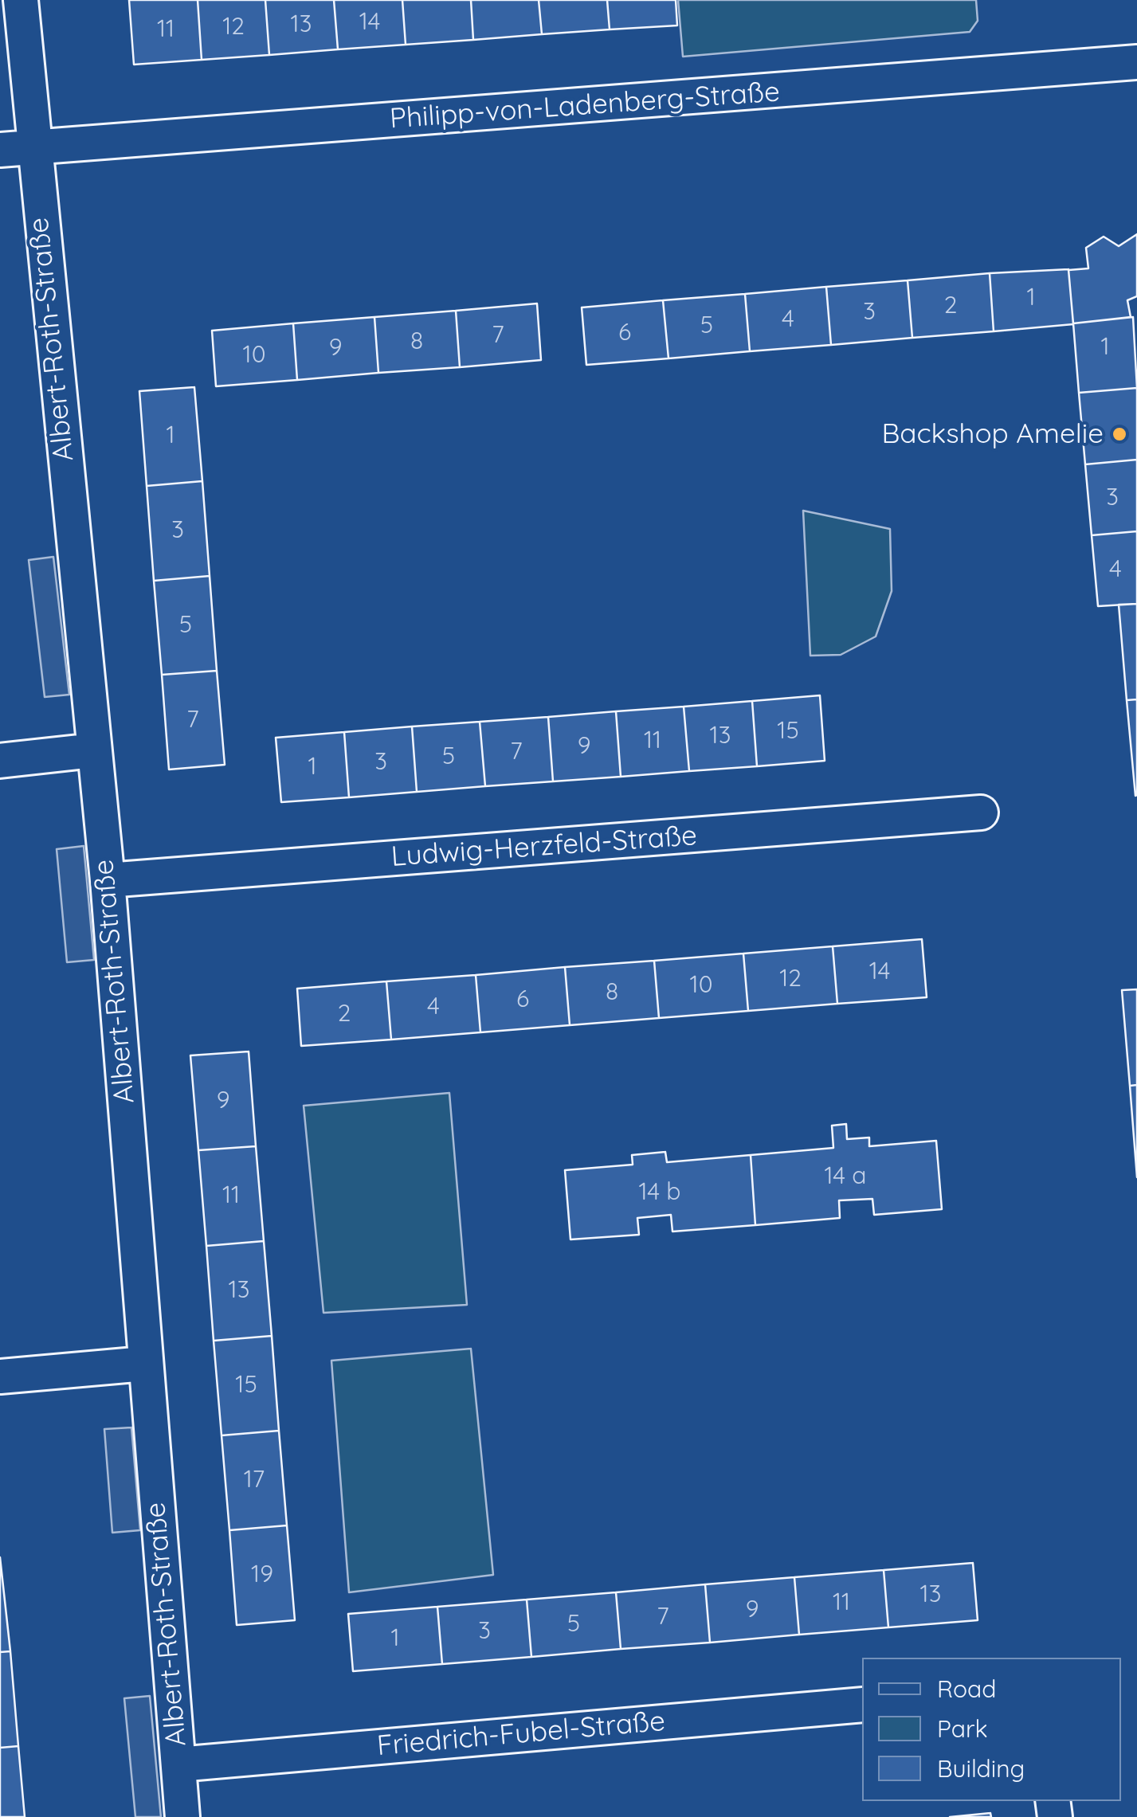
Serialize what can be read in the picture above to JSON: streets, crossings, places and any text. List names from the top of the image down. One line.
{"streets":{"street":["Philipp-von-Ladenberg-Straße","Albert-Roth-Straße","Ludwig-Herzfeld-Straße","Friedrich-Fubel-Straße"]},"crossings":[["Philipp-von-Ladenberg-Straße","Albert-Roth-Straße"],["Albert-Roth-Straße","Ludwig-Herzfeld-Straße"],["Albert-Roth-Straße","Friedrich-Fubel-Straße"]],"places":["Backshop Amelie"],"house_numbers":["14","13","12","11","1","2","3","4","5","6","7","8","1","9","10","1","3","3","4","5","7","15","13","11","9","7","5","3","1","14","12","10","8","6","4","2","9","14 a","14 b","11","13","15","17","19","13","11","9","7","5","3","1"],"legend":["Road","Park","Building"]}
